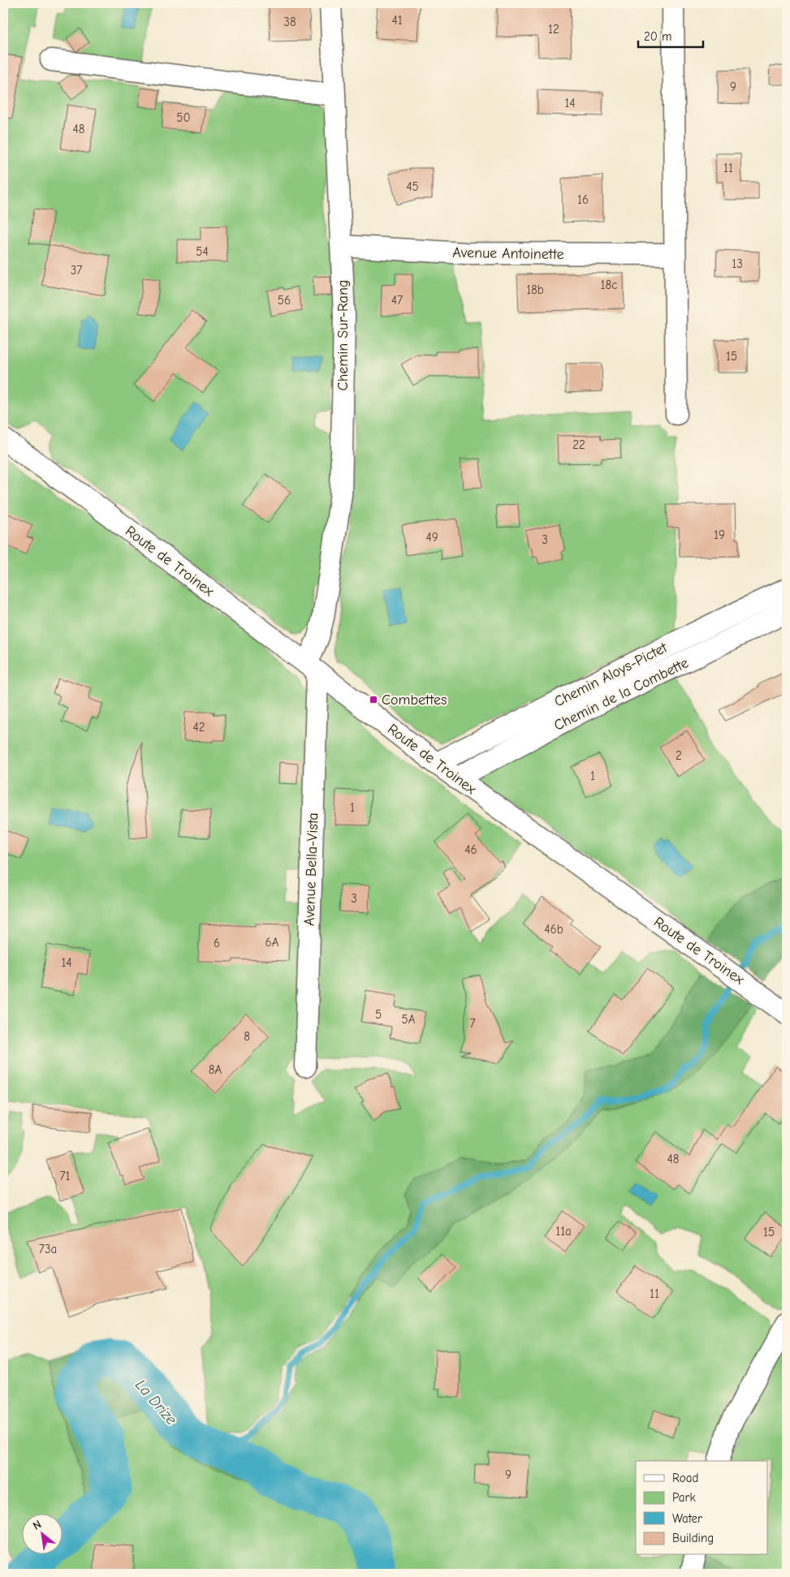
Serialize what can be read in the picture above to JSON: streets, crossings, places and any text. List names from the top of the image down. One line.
{"streets":{"street":["Avenue Antoinette","Chemin Sur-Rang","Route de Troinex","Chemin Aloys-Pictet","Chemin de la Combette","Avenue Bella-Vista"]},"crossings":[["Avenue Antoinette","Chemin Sur-Rang"],["Chemin Sur-Rang","Route de Troinex"],["Chemin Sur-Rang","Avenue Bella-Vista"],["Route de Troinex","Chemin Aloys-Pictet"],["Route de Troinex","Chemin de la Combette"],["Route de Troinex","Avenue Bella-Vista"]],"water":["La Drize"],"places":{"transit":["Combettes"]},"house_numbers":["41","38","12","9","14","50","48","11","45","16","54","13","37","18c","18b","56","47","15","22","19","49","3","42","2","1","1","46","3","46b","6A","6","14","5","5A","7","8","8A","48","71","11a","15","73a","11","9"],"legend":["Road","Park","Water","Building"],"scale_bar":"20 m","north":"top left"}
